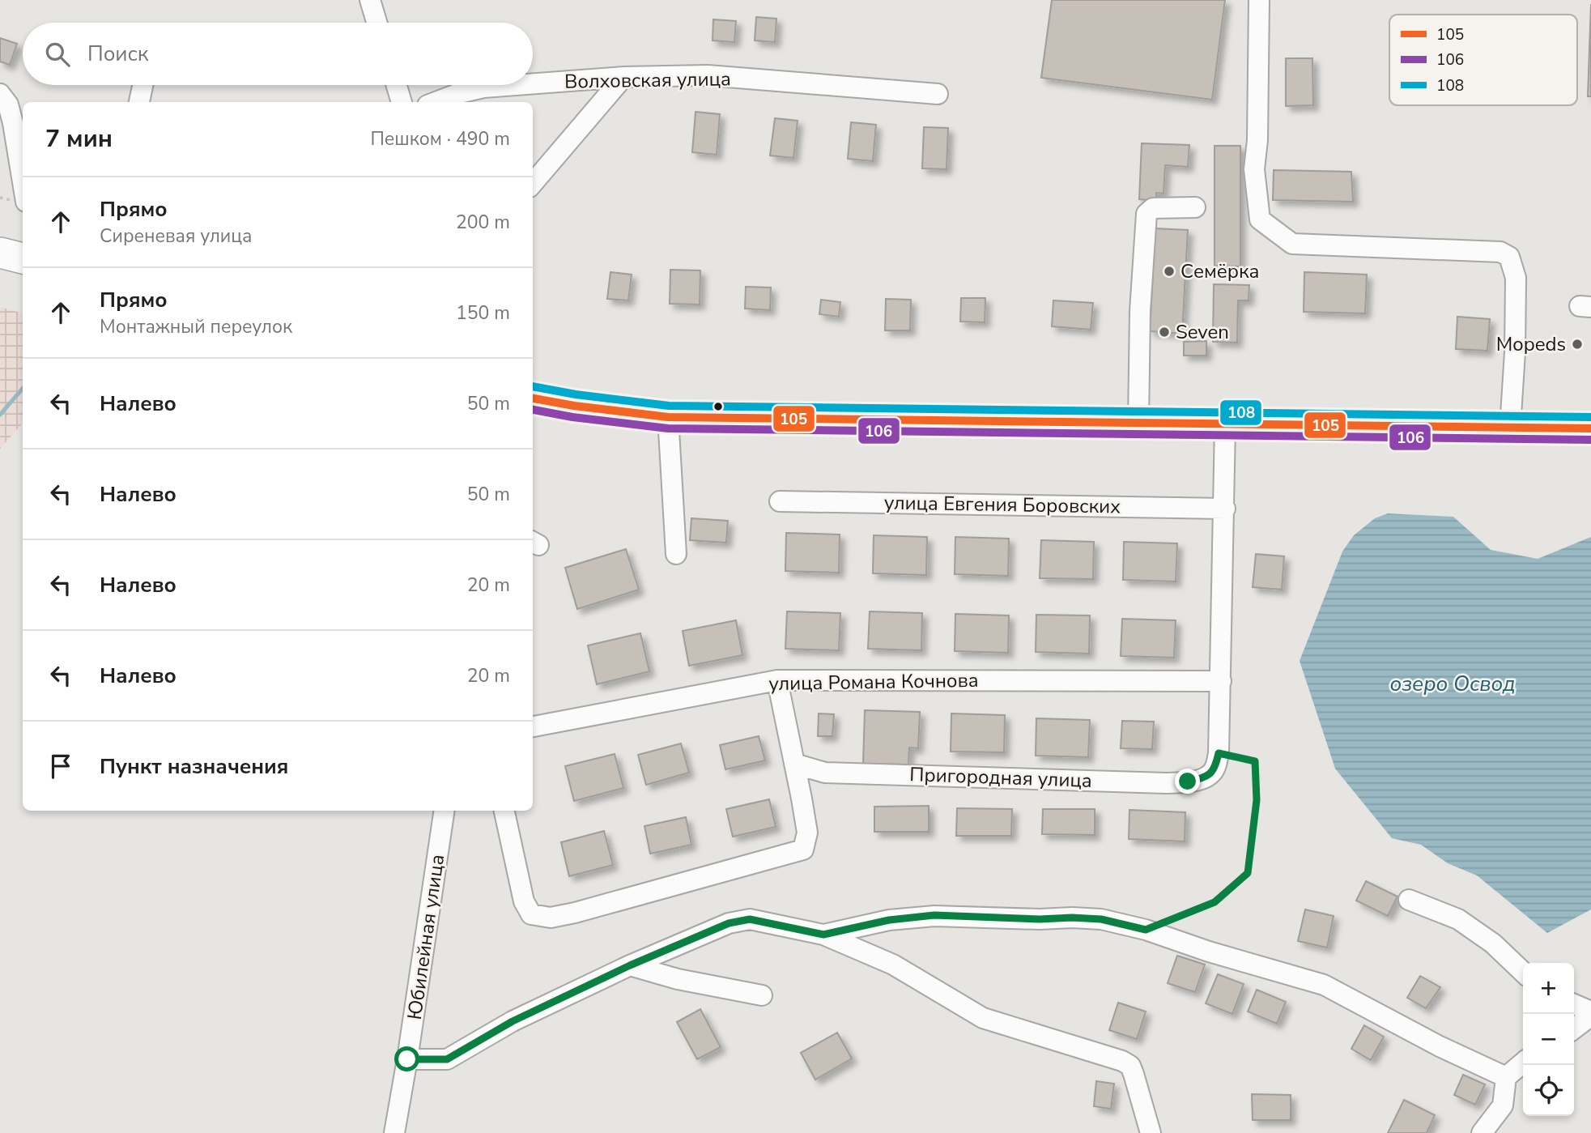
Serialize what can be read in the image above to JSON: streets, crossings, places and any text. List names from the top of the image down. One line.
{"streets":{"street":["Волховская улица","улица Евгения Боровских","улица Романа Кочнова","Пригородная улица","Юбилейная улица"]},"water":["озеро Освод"],"places":["Семёрка","Seven","Mopeds"],"lines":["transit line 108","transit line 105","transit line 106"],"legend":["105","106","108"],"page":{"search":"Поиск","heading":["7 мин","Пешком · 490 m"],"list":[["Прямо","Сиреневая улица","200 m"],["Прямо","Монтажный переулок","150 m"],["Налево","50 m"],["Налево","50 m"],["Налево","20 m"],["Налево","20 m"],"Пункт назначения"],"map_buttons":["+","−"]}}
